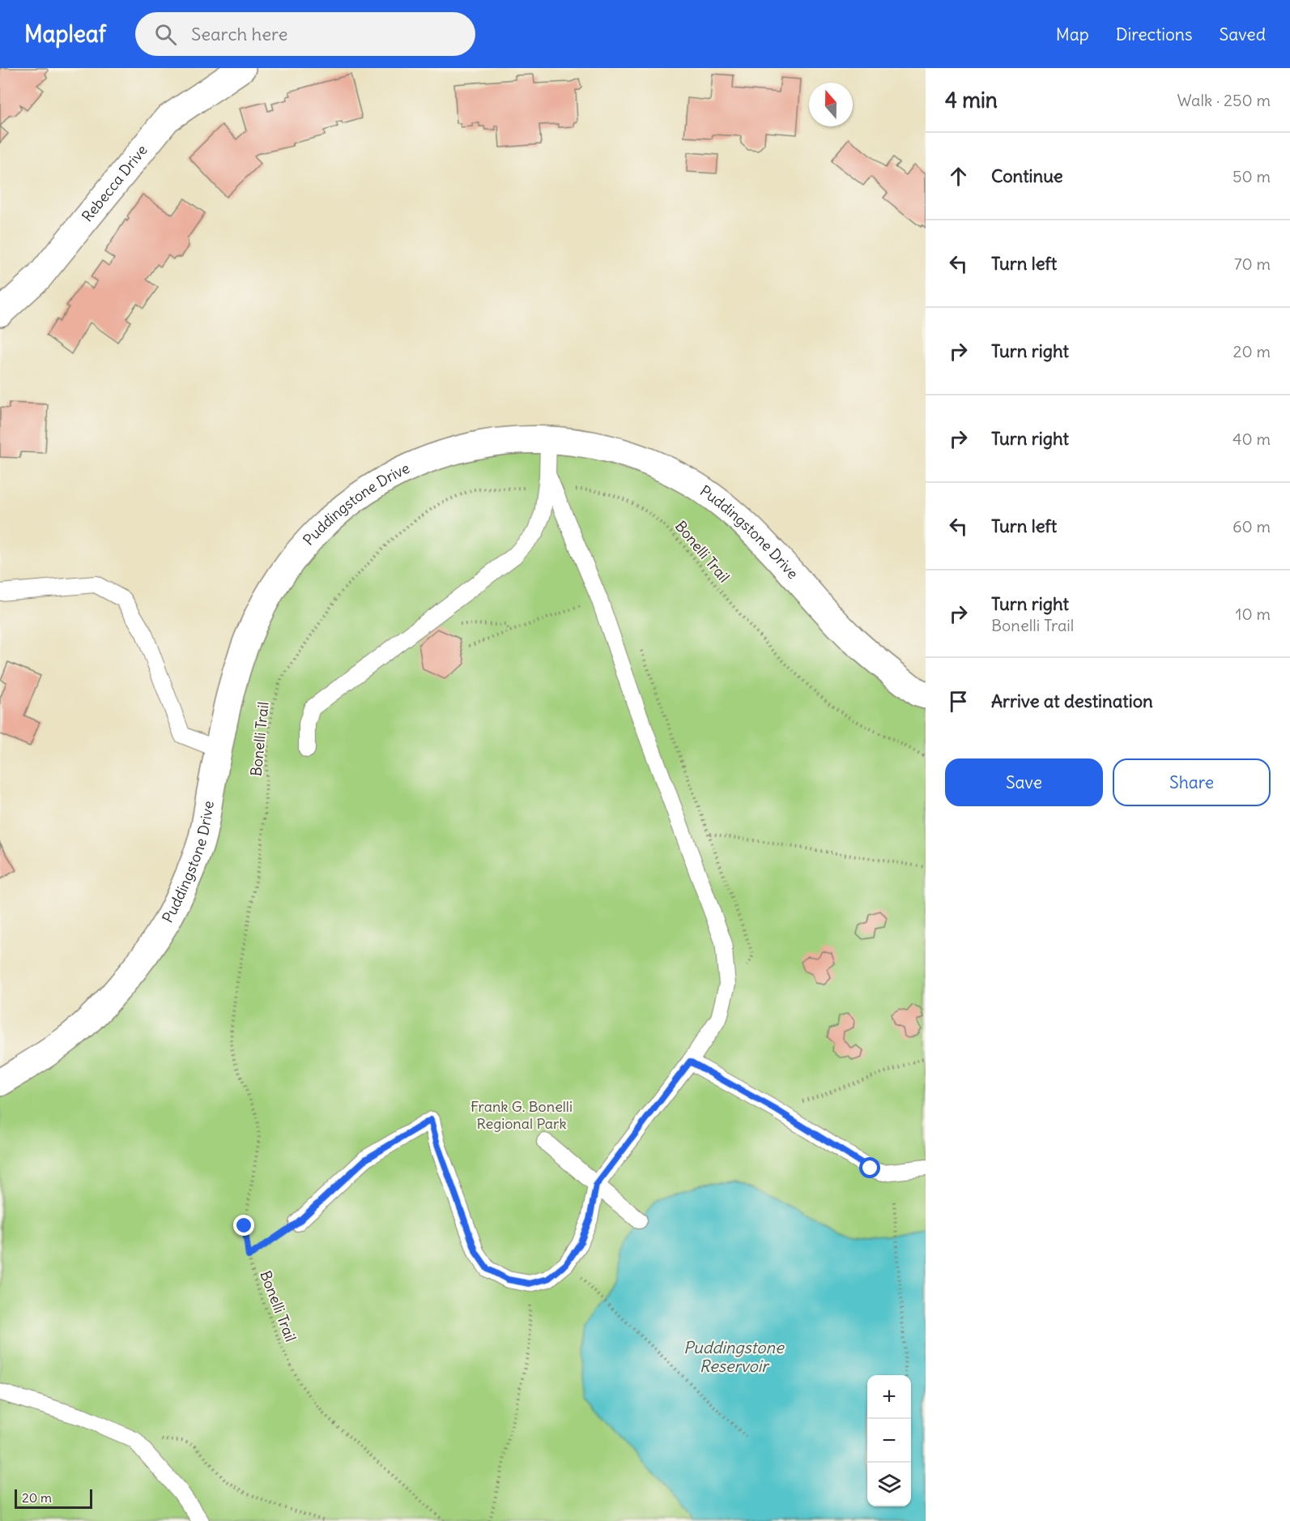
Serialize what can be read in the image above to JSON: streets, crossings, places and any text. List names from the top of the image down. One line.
{"streets":{"street":["Rebecca Drive","Puddingstone Drive"],"path":["Bonelli Trail"]},"water":["Puddingstone Reservoir"],"parks":["Frank G. Bonelli Regional Park"],"scale_bar":"20 m","north":"top","page":{"header":"Mapleaf","search":"Search here","nav":["Map","Directions","Saved"],"heading":["4 min","Walk · 250 m"],"list":[["Continue","50 m"],["Turn left","70 m"],["Turn right","20 m"],["Turn right","40 m"],["Turn left","60 m"],["Turn right","Bonelli Trail","10 m"],"Arrive at destination"],"buttons":["Save","Share"],"map_buttons":["+","−"],"scale":"20 m"}}
